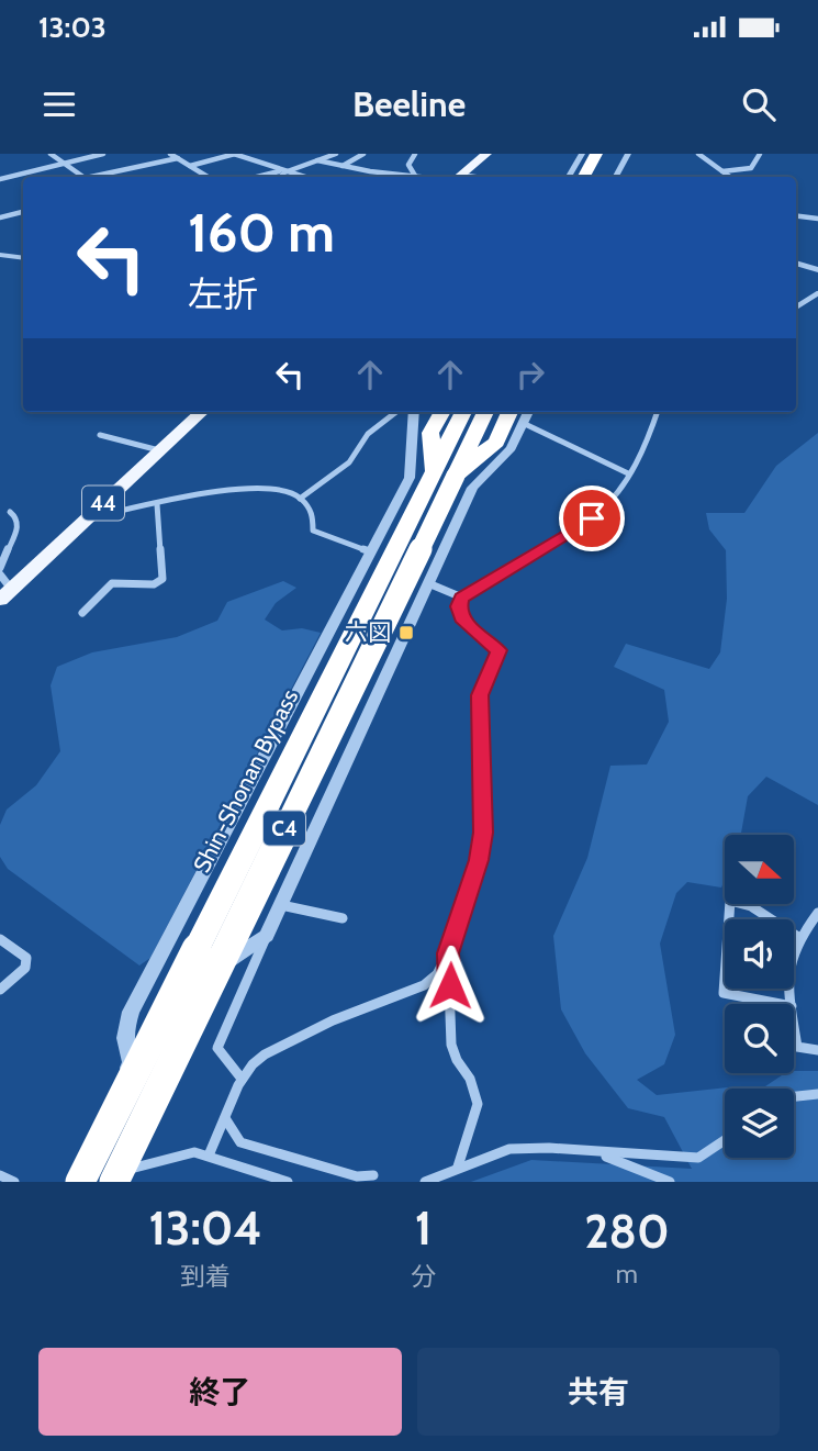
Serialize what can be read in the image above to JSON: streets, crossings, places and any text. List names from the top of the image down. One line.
{"streets":{"highway":["Shin-Shonan Bypass","C4"],"main road":["44"]},"places":{"transit":["六図"]},"north":"right","page":{"status":"13:03","header":"Beeline","turn":["160 m","左折"],"eta":["13:04","到着","1","分","280","m"],"buttons":["終了","共有"]}}
